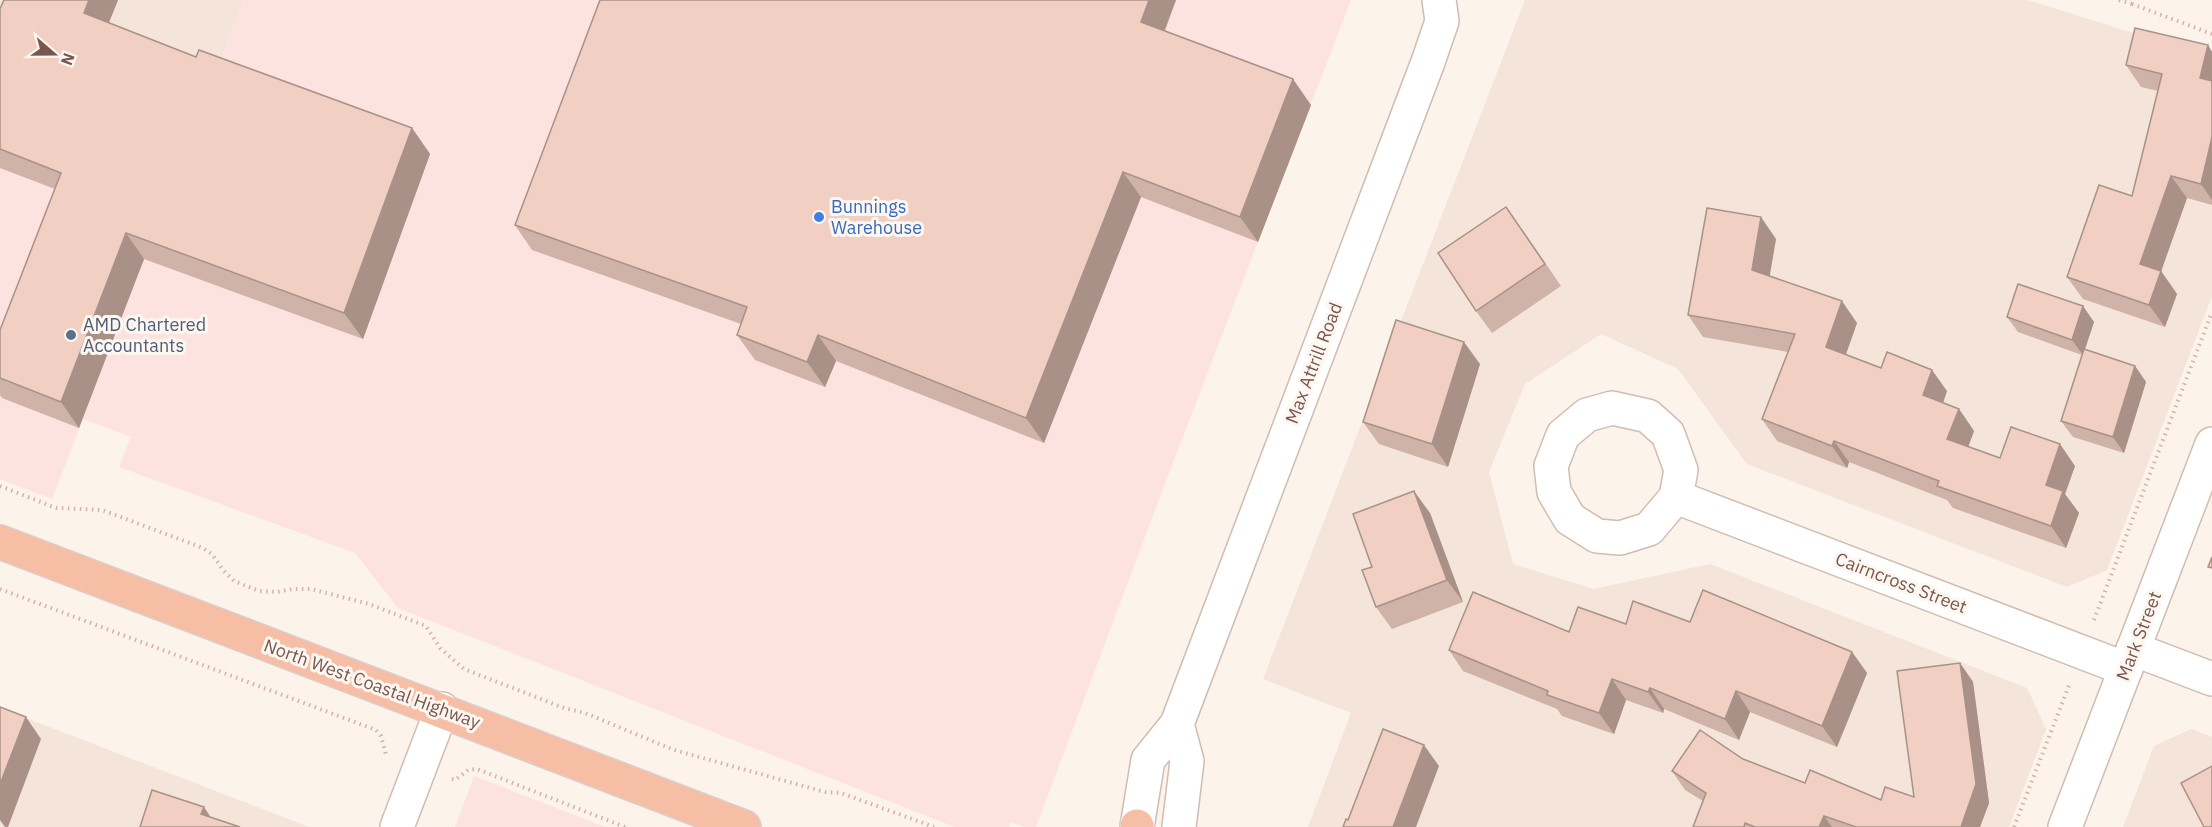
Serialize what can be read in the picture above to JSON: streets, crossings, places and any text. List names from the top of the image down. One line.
{"streets":{"highway":["North West Coastal Highway"],"street":["Max Attrill Road","Cairncross Street","Mark Street"]},"crossings":[["Cairncross Street","Mark Street"]],"places":["Bunnings Warehouse","AMD Chartered Accountants"],"north":"right"}
